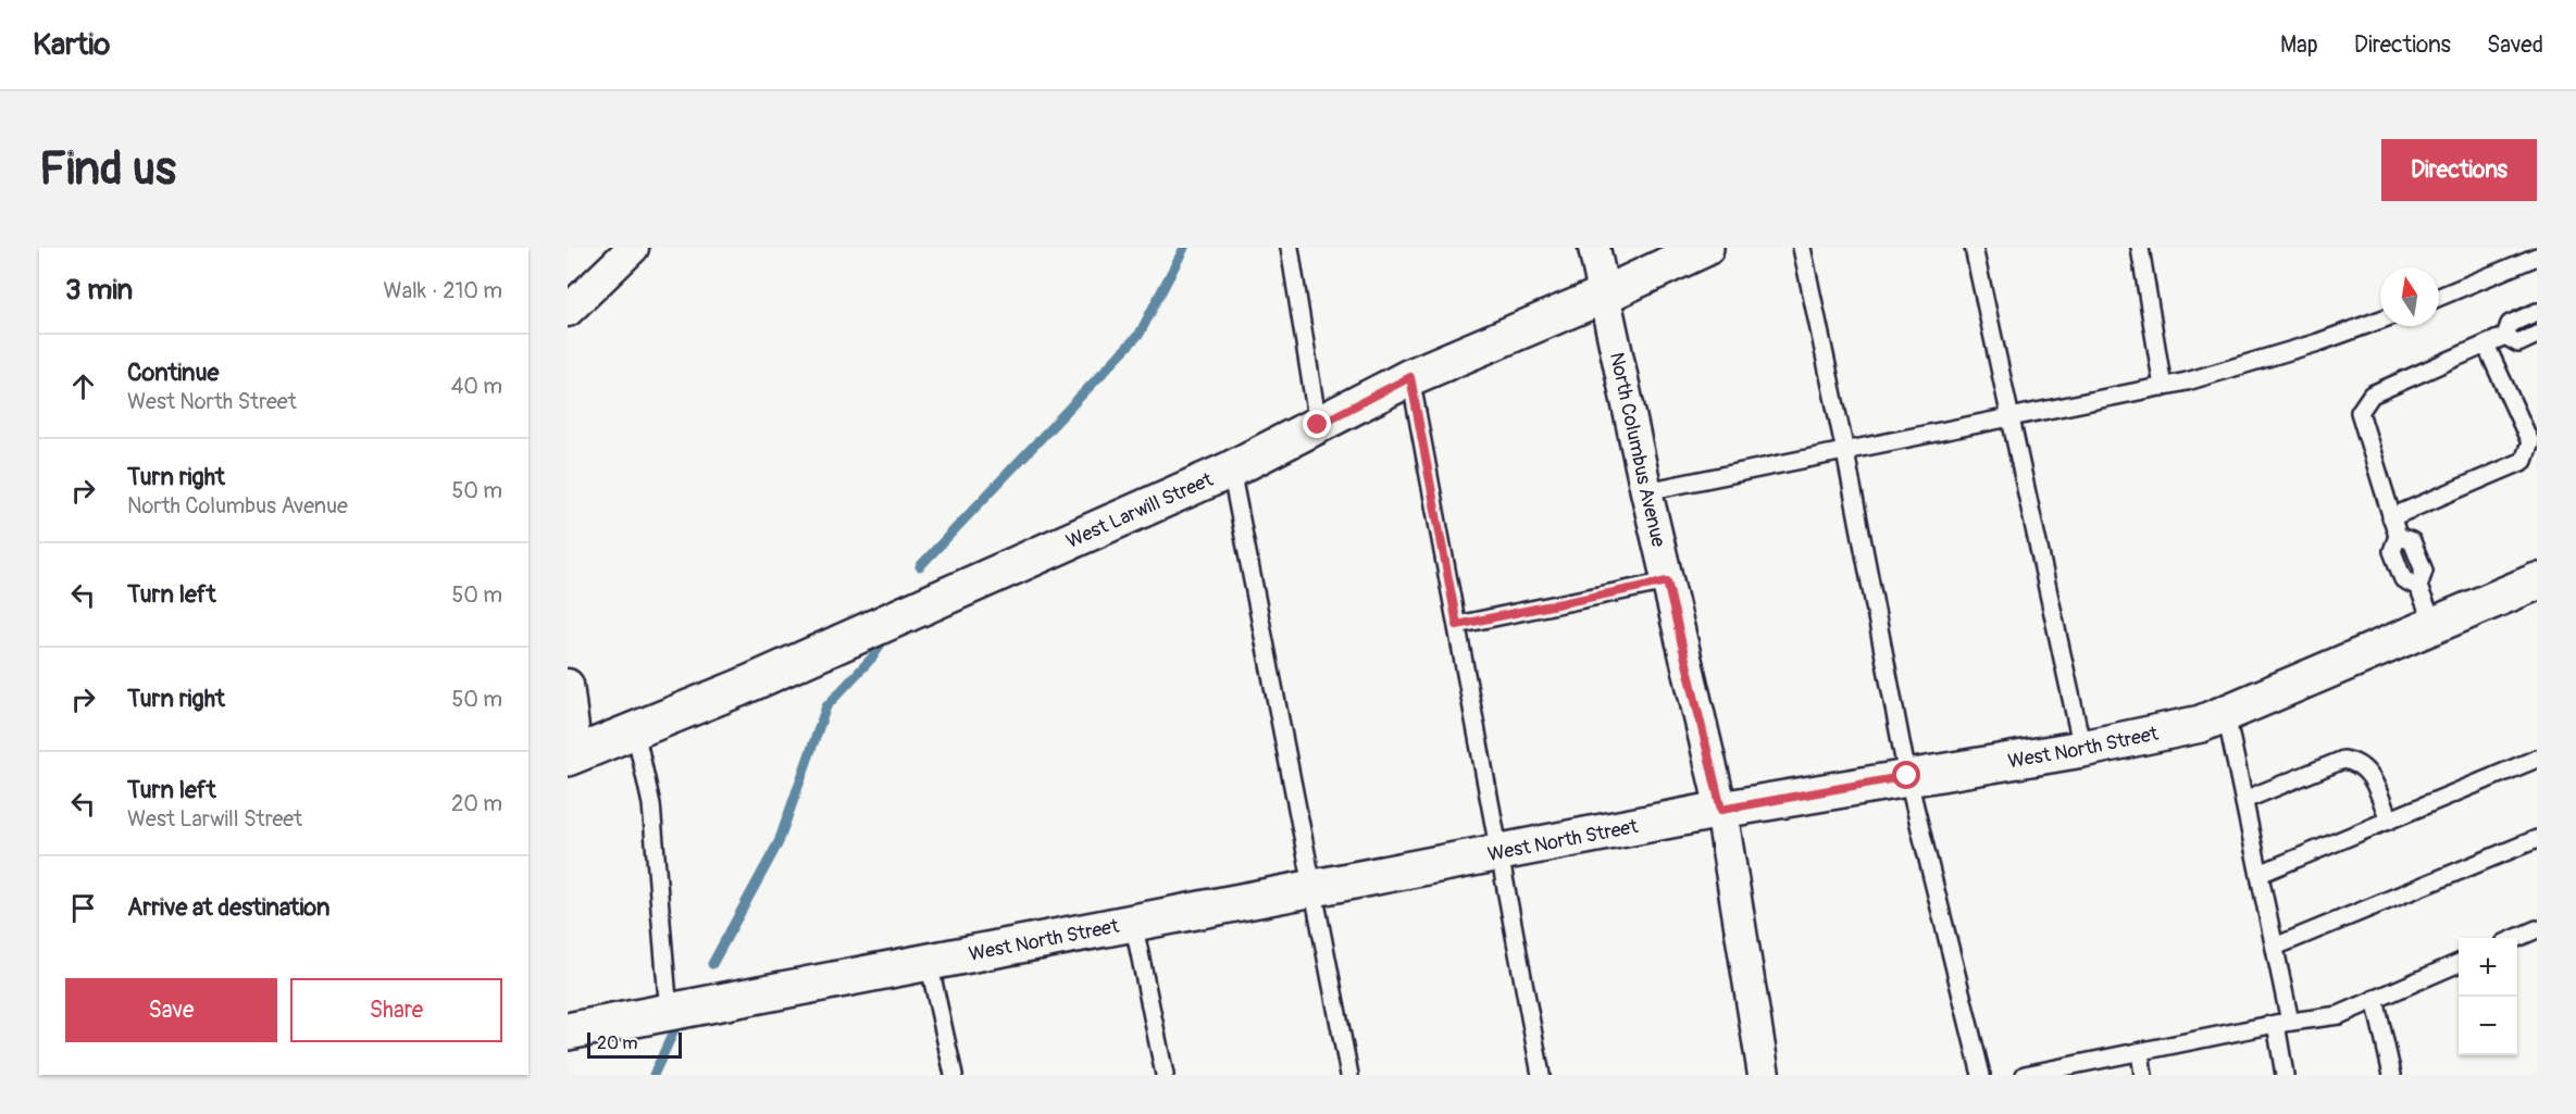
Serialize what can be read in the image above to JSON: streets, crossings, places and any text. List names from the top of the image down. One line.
{"streets":{"street":["North Columbus Avenue","West Larwill Street","West North Street"]},"crossings":[["North Columbus Avenue","West Larwill Street"],["North Columbus Avenue","West North Street"]],"scale_bar":"20 m","north":"top","page":{"header":"Kartio","nav":["Map","Directions","Saved"],"buttons":["Directions",["Save","Share"]],"title":"Find us","heading":["3 min","Walk · 210 m"],"list":[["Continue","West North Street","40 m"],["Turn right","North Columbus Avenue","50 m"],["Turn left","50 m"],["Turn right","50 m"],["Turn left","West Larwill Street","20 m"],"Arrive at destination"],"map_buttons":["+","−"],"scale":"20 m"}}
